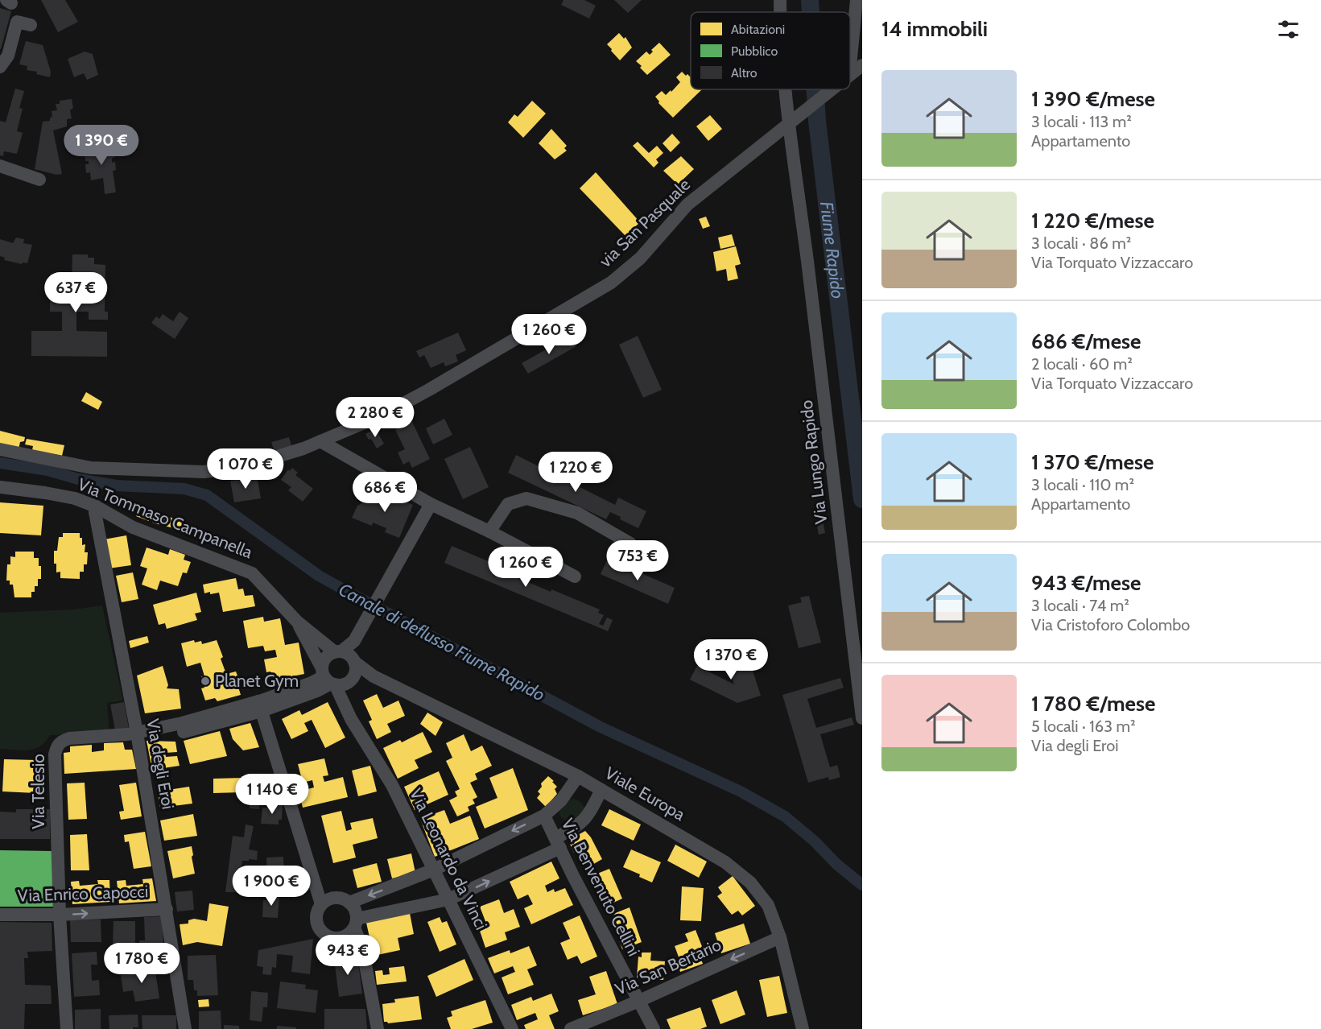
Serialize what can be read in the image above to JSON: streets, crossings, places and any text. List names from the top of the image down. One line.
{"streets":{"street":["via San Pasquale","Via Lungo Rapido","Via Tommaso Campanella","Via degli Eroi","Via Telesio","Viale Europa","Via Leonardo da Vinci","Via Benvenuto Cellini","Via Enrico Capocci","Via San Bertario"]},"crossings":[["via San Pasquale","Via Lungo Rapido"],["Via Tommaso Campanella","Via degli Eroi"],["Via Tommaso Campanella","Via Telesio"],["Via Tommaso Campanella","Viale Europa"],["Via Tommaso Campanella","Via Leonardo da Vinci"],["Via degli Eroi","Via Telesio"],["Via degli Eroi","Via Enrico Capocci"],["Via Telesio","Viale Europa"],["Via Telesio","Via Leonardo da Vinci"],["Via Telesio","Via Enrico Capocci"],["Viale Europa","Via San Bertario"],["Via Benvenuto Cellini","Via San Bertario"]],"one_way":["Via Enrico Capocci","Via San Bertario"],"water":["Fiume Rapido","Canale di deflusso Fiume Rapido"],"places":["Planet Gym"],"legend":["Abitazioni","Pubblico","Altro"],"page":{"heading":"14 immobili","list":[{"name":"1 390 €/mese","note":"3 locali · 113 m² · Appartamento"},{"name":"1 220 €/mese","note":"3 locali · 86 m² · Via Torquato Vizzaccaro"},{"name":"686 €/mese","note":"2 locali · 60 m² · Via Torquato Vizzaccaro"},{"name":"1 370 €/mese","note":"3 locali · 110 m² · Appartamento"},{"name":"943 €/mese","note":"3 locali · 74 m² · Via Cristoforo Colombo"},{"name":"1 780 €/mese","note":"5 locali · 163 m² · Via degli Eroi"}],"price":["1 390 €","637 €","1 260 €","2 280 €","1 070 €","1 220 €","686 €","753 €","1 260 €","1 370 €","1 140 €","1 900 €","943 €","1 780 €"]}}
